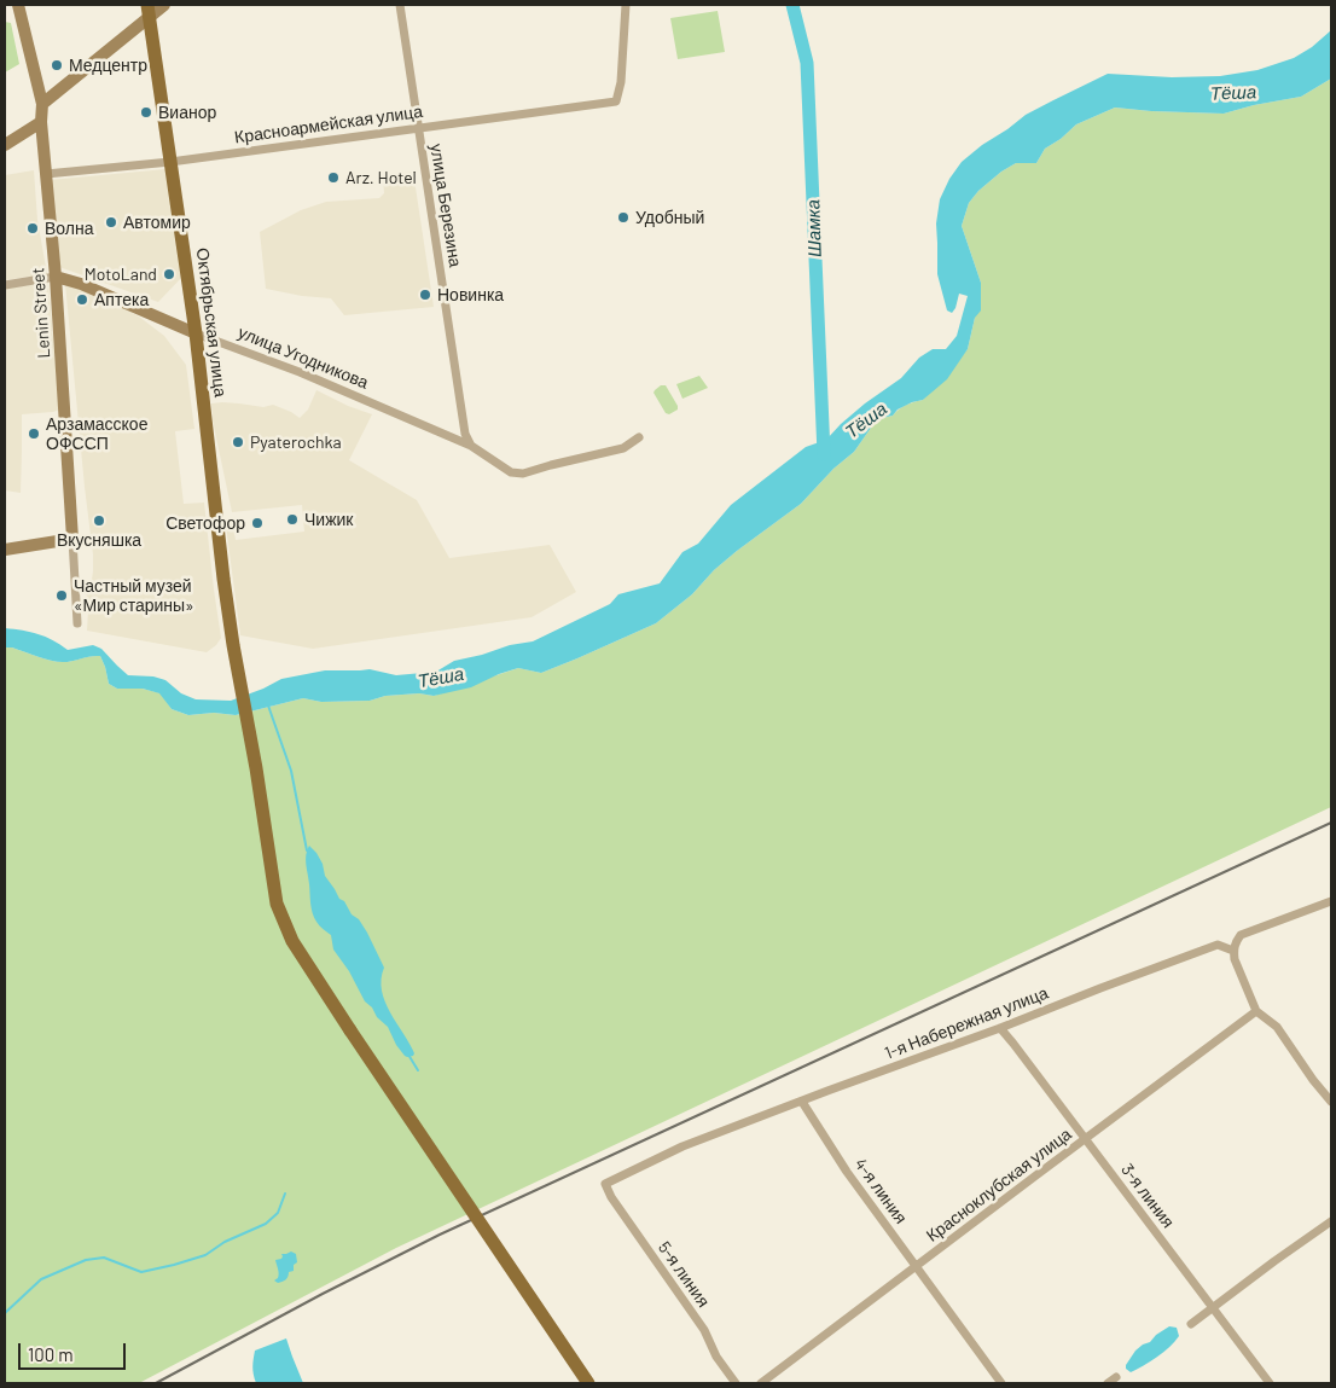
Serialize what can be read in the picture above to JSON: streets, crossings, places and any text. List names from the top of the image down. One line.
{"streets":{"main road":["Октябрьская улица"],"street":["Красноармейская улица","улица Березина","Lenin Street","улица Угодникова","1-я Набережная улица","Красноклубская улица","4-я линия","3-я линия","5-я линия"]},"crossings":[["Красноармейская улица","улица Березина"],["Красноармейская улица","Lenin Street"],["Красноармейская улица","Октябрьская улица"],["улица Березина","улица Угодникова"],["Lenin Street","улица Угодникова"],["Октябрьская улица","улица Угодникова"],["1-я Набережная улица","4-я линия"],["1-я Набережная улица","3-я линия"],["1-я Набережная улица","5-я линия"],["Красноклубская улица","4-я линия"],["Красноклубская улица","3-я линия"]],"water":["Тёша","Шамка"],"places":["Медцентр","Вианор","Arz. Hotel","Удобный","Автомир","Волна","MotoLand","Новинка","Аптека","Арзамасское ОФССП","Pyaterochka","Чижик","Вкусняшка","Светофор","Частный музей «Мир старины»"],"scale_bar":"100 m"}
